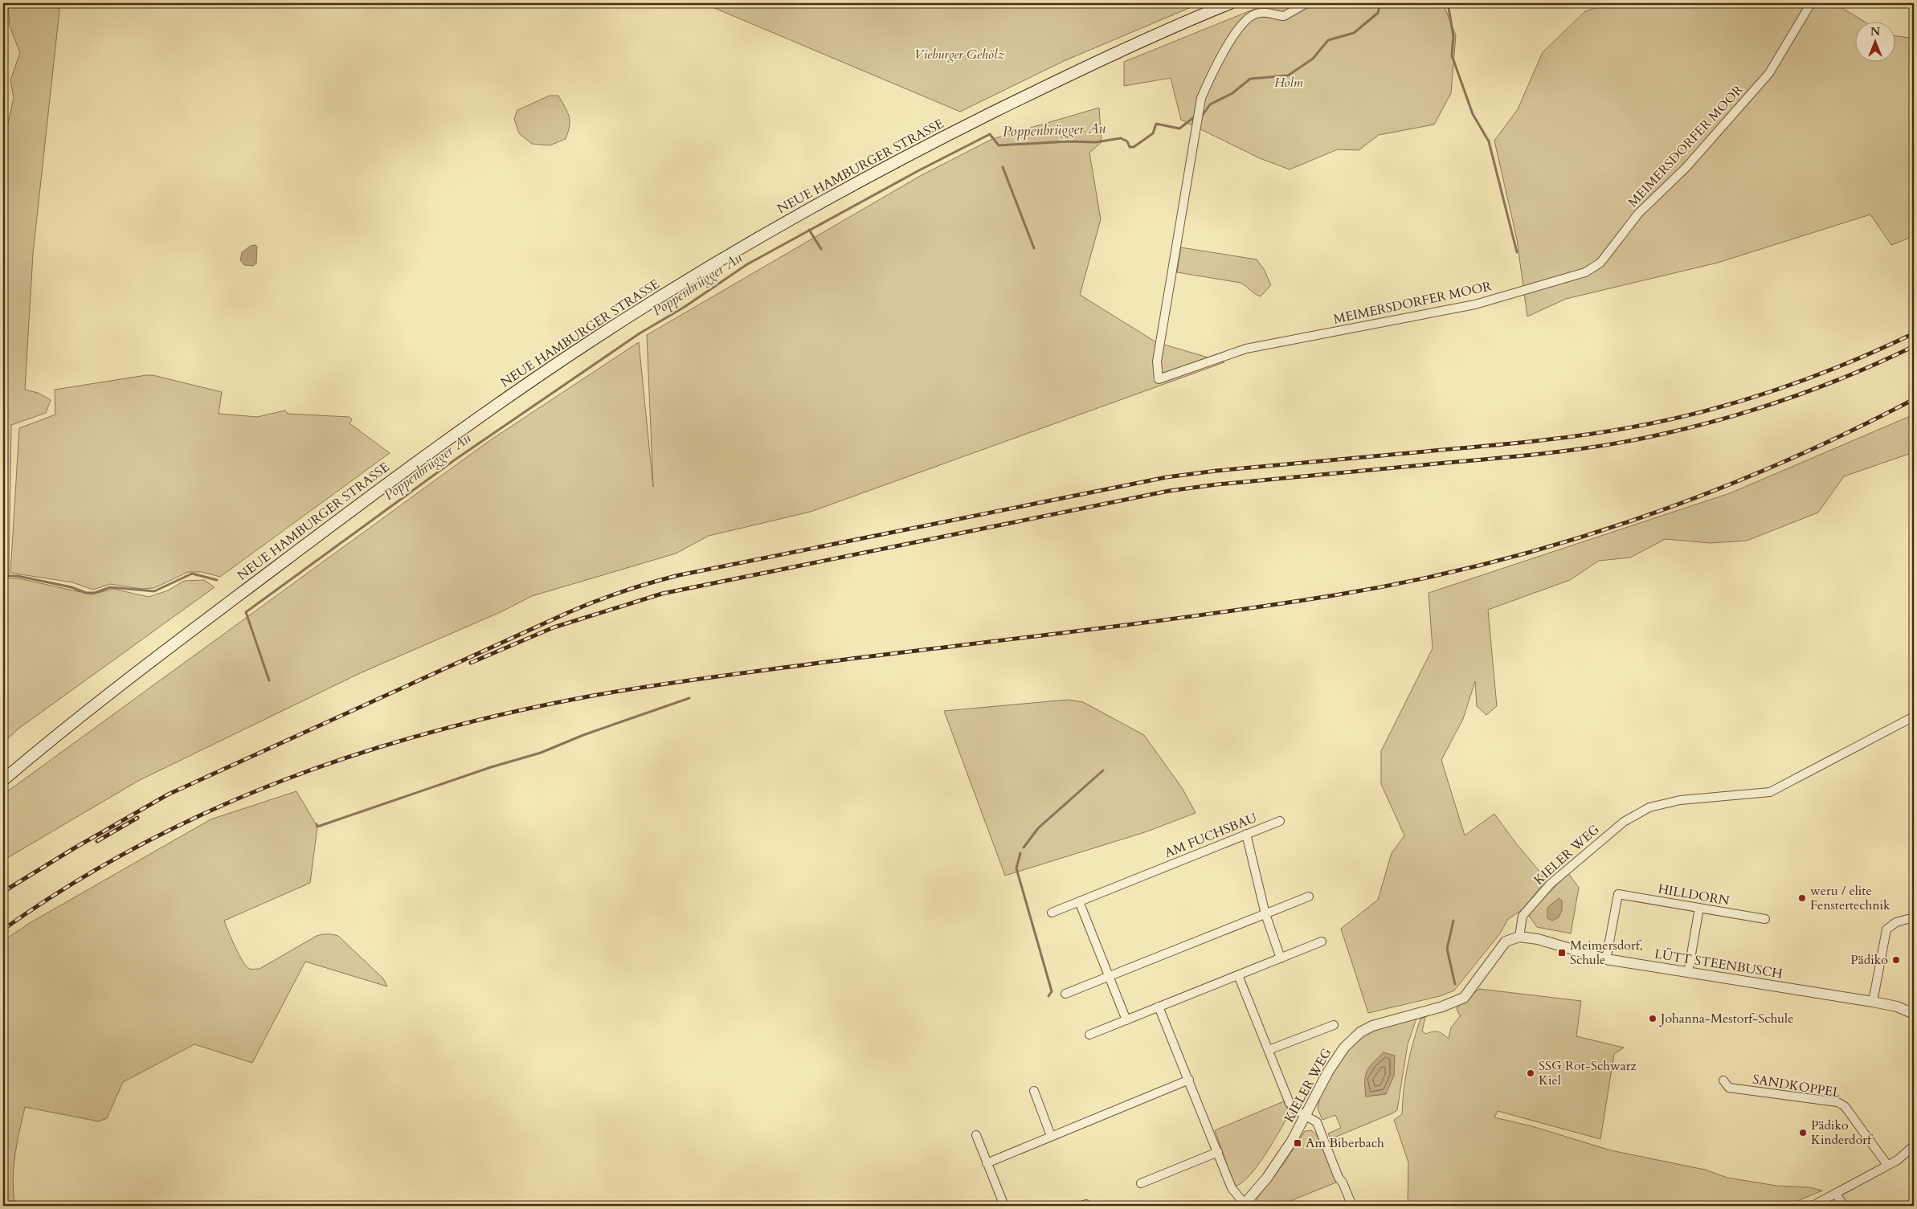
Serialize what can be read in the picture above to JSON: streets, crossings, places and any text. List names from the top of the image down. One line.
{"streets":{"main road":["NEUE HAMBURGER STRASSE"],"street":["MEIMERSDORFER MOOR","AM FUCHSBAU","KIELER WEG","HILLDORN","LÜTT STEENBUSCH","SANDKOPPEL"]},"crossings":[["KIELER WEG","LÜTT STEENBUSCH"],["HILLDORN","LÜTT STEENBUSCH"]],"water":["Poppenbrügger Au"],"parks":["Vieburger Gehölz","Holm"],"places":{"other":["weru / elite Fenstertechnik","Pädiko","Johanna-Mestorf-Schule","SSG Rot-Schwarz Kiel","Pädiko Kinderdorf"],"transit":["Meimersdorf, Schule","Am Biberbach"]},"north":"top"}
